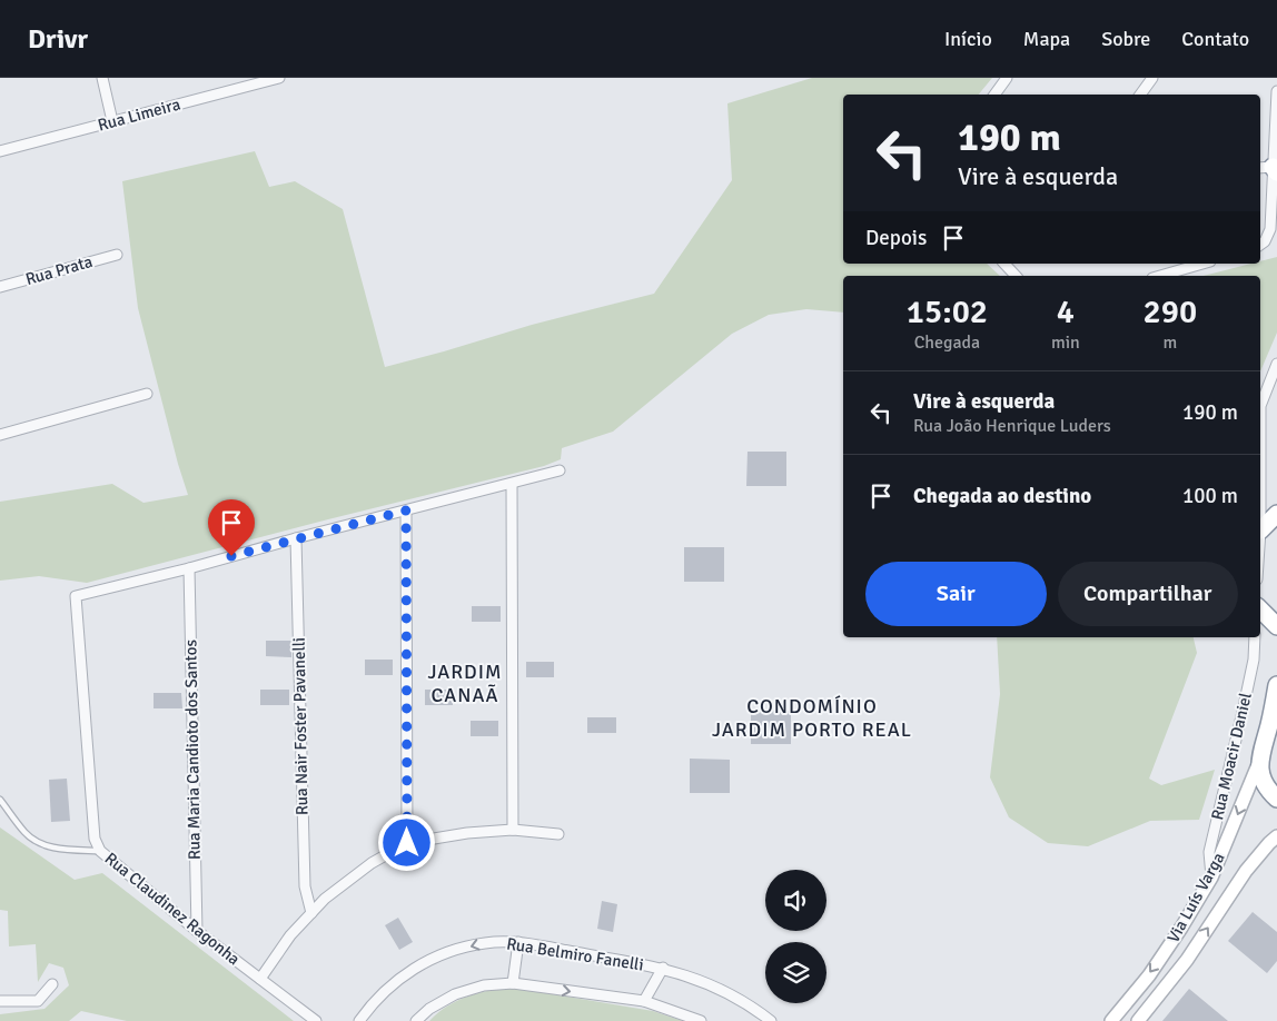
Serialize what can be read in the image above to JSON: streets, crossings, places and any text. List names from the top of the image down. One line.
{"streets":{"main road":["Via Luís Varga"],"street":["Rua Limeira","Rua Prata","Rua Nair Foster Pavanelli","Rua Maria Candioto dos Santos","Rua Moacir Daniel","Rua Claudinez Ragonha","Rua Belmiro Fanelli"]},"crossings":[["Rua Maria Candioto dos Santos","Rua Claudinez Ragonha"],["Rua Moacir Daniel","Via Luís Varga"]],"districts":["JARDIM CANAÃ","CONDOMÍNIO JARDIM PORTO REAL"],"page":{"header":"Drivr","nav":["Início","Mapa","Sobre","Contato"],"turn":["190 m","Vire à esquerda"],"then":"Depois","eta":["15:02","Chegada","4","min","290","m"],"list":[{"name":"Vire à esquerda","note":"Rua João Henrique Luders","value":"190 m"},{"name":"Chegada ao destino","value":"100 m"}],"buttons":["Sair","Compartilhar"]}}
